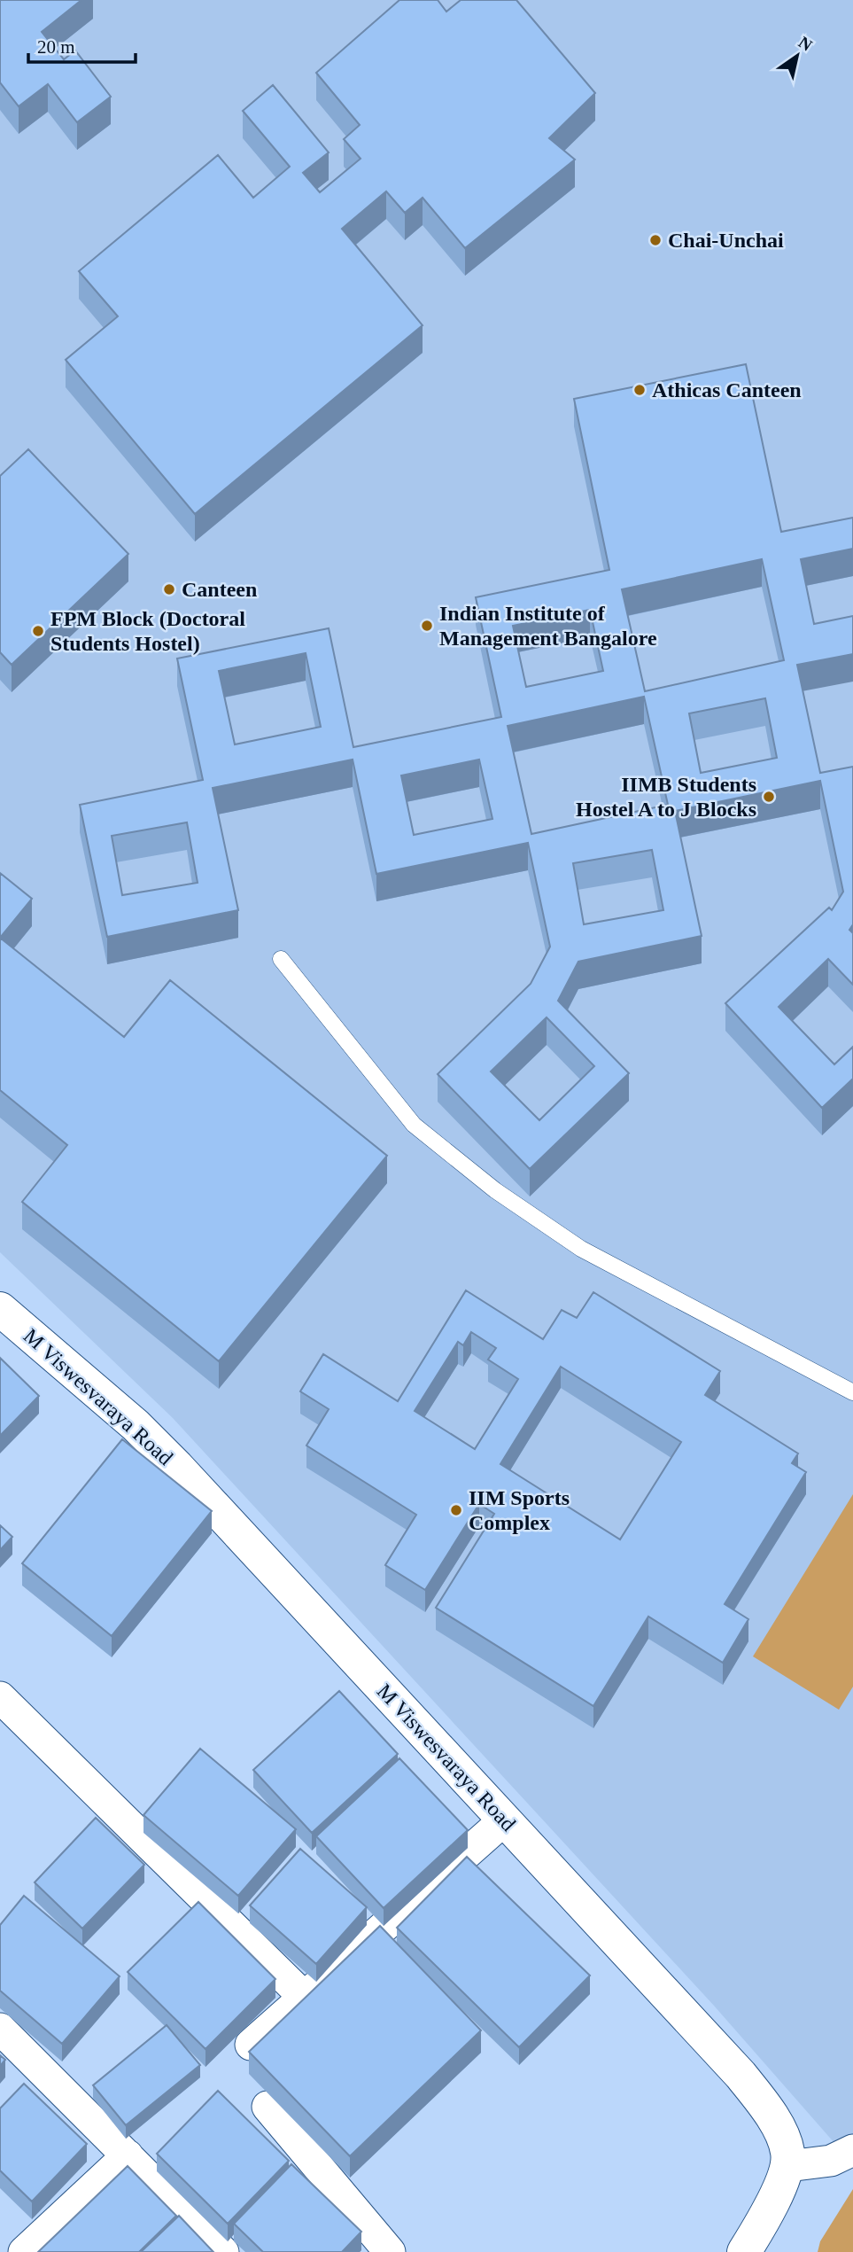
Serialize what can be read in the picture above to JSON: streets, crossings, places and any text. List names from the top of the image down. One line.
{"streets":{"street":["M Viswesvaraya Road"]},"places":["Chai-Unchai","Athicas Canteen","Canteen","Indian Institute of Management Bangalore","FPM Block (Doctoral Students Hostel)","IIMB Students Hostel A to J Blocks","IIM Sports Complex"],"scale_bar":"20 m","north":"top right"}
